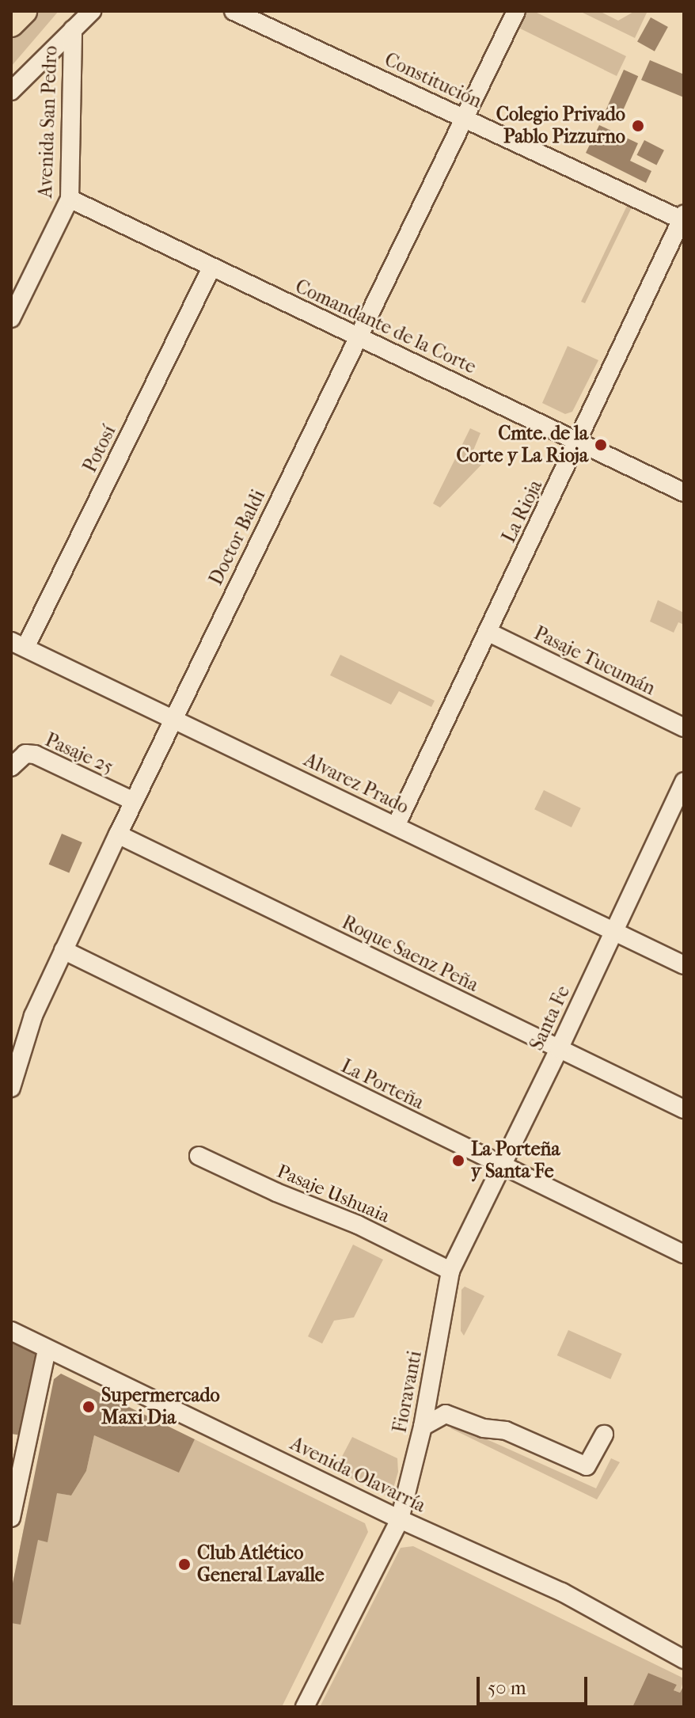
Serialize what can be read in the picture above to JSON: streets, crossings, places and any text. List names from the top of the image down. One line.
{"streets":{"street":["Constitución","Avenida San Pedro","Comandante de la Corte","Potosí","La Rioja","Doctor Baldi","Pasaje Tucumán","Pasaje 25","Alvarez Prado","Roque Saenz Peña","Santa Fe","La Porteña","Pasaje Ushuaia","Fioravanti","Avenida Olavarría"]},"crossings":[["Constitución","La Rioja"],["Constitución","Doctor Baldi"],["Avenida San Pedro","Comandante de la Corte"],["Comandante de la Corte","Potosí"],["Comandante de la Corte","La Rioja"],["Comandante de la Corte","Doctor Baldi"],["Potosí","Alvarez Prado"],["La Rioja","Pasaje Tucumán"],["La Rioja","Alvarez Prado"],["Doctor Baldi","Pasaje 25"],["Doctor Baldi","Alvarez Prado"],["Doctor Baldi","Roque Saenz Peña"],["Doctor Baldi","La Porteña"],["Alvarez Prado","Santa Fe"],["Roque Saenz Peña","Santa Fe"],["Santa Fe","La Porteña"],["Santa Fe","Pasaje Ushuaia"],["Santa Fe","Fioravanti"],["Pasaje Ushuaia","Fioravanti"],["Fioravanti","Avenida Olavarría"]],"places":["Colegio Privado Pablo Pizzurno","Cmte. de la Corte y La Rioja","La Porteña y Santa Fe","Supermercado Maxi Dia","Club Atlético General Lavalle"],"scale_bar":"50 m"}
